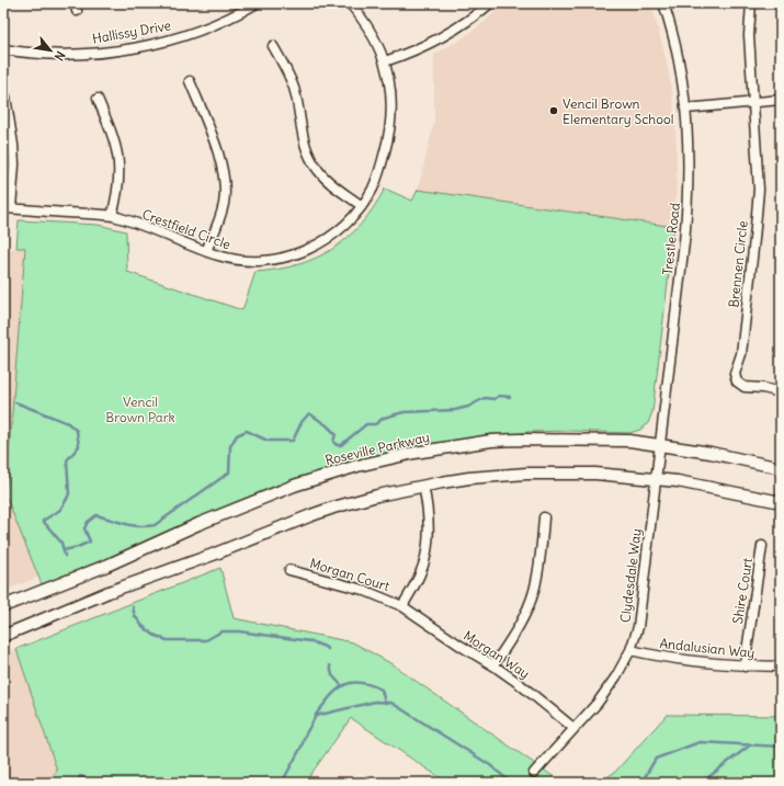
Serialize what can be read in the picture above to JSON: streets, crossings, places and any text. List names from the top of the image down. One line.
{"streets":{"main road":["Roseville Parkway"],"street":["Hallissy Drive","Crestfield Circle","Trestle Road","Brennen Circle","Morgan Court","Clydesdale Way","Shire Court","Andalusian Way","Morgan Way"]},"crossings":[["Trestle Road","Roseville Parkway"],["Trestle Road","Clydesdale Way"],["Morgan Court","Morgan Way"],["Clydesdale Way","Andalusian Way"],["Clydesdale Way","Morgan Way"],["Shire Court","Andalusian Way"]],"parks":["Vencil Brown Park"],"places":["Vencil Brown Elementary School"],"north":"bottom right"}
